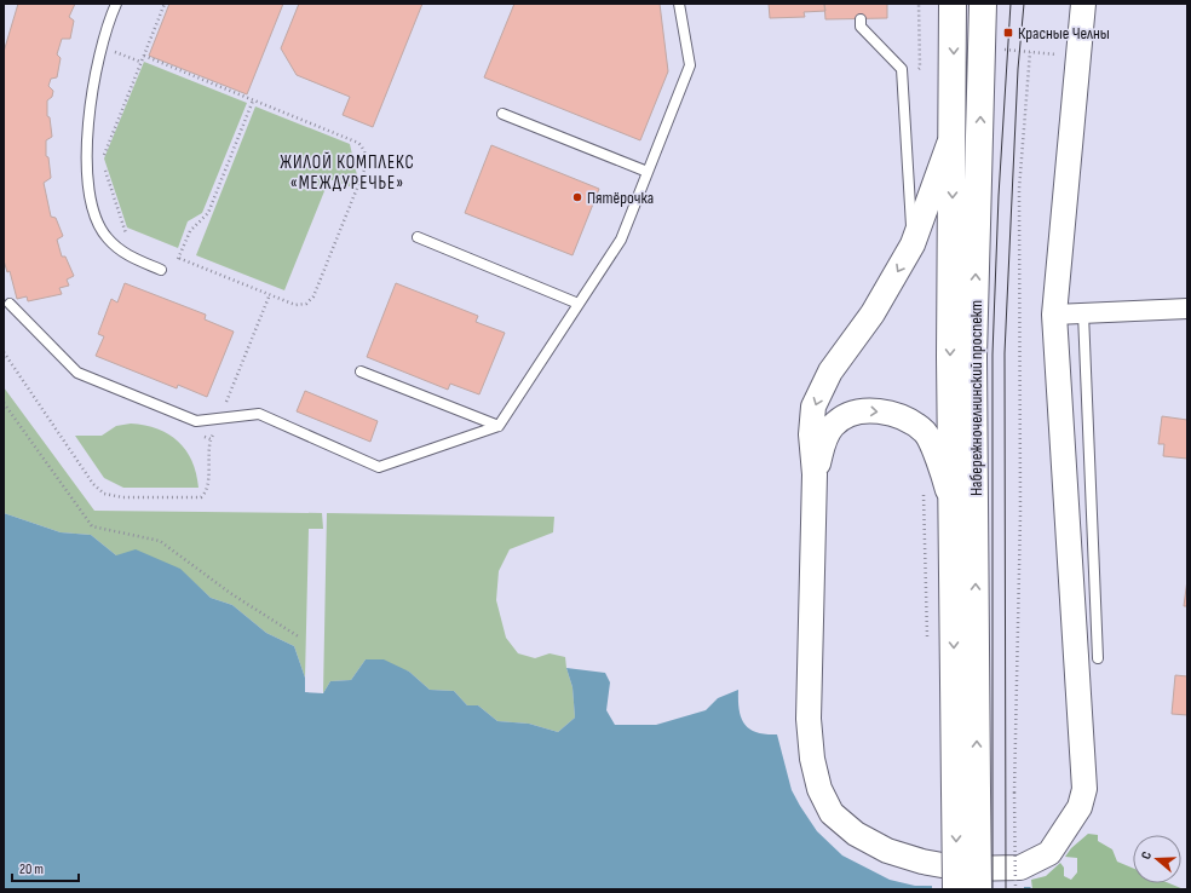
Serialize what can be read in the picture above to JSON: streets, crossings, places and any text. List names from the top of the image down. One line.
{"streets":{"main road":["Набережночелнинский проспект"]},"districts":["ЖИЛОЙ КОМПЛЕКС «МЕЖДУРЕЧЬЕ»"],"places":{"transit":["Красные Челны"],"other":["Пятёрочка"]},"scale_bar":"20 m","north":"left"}
